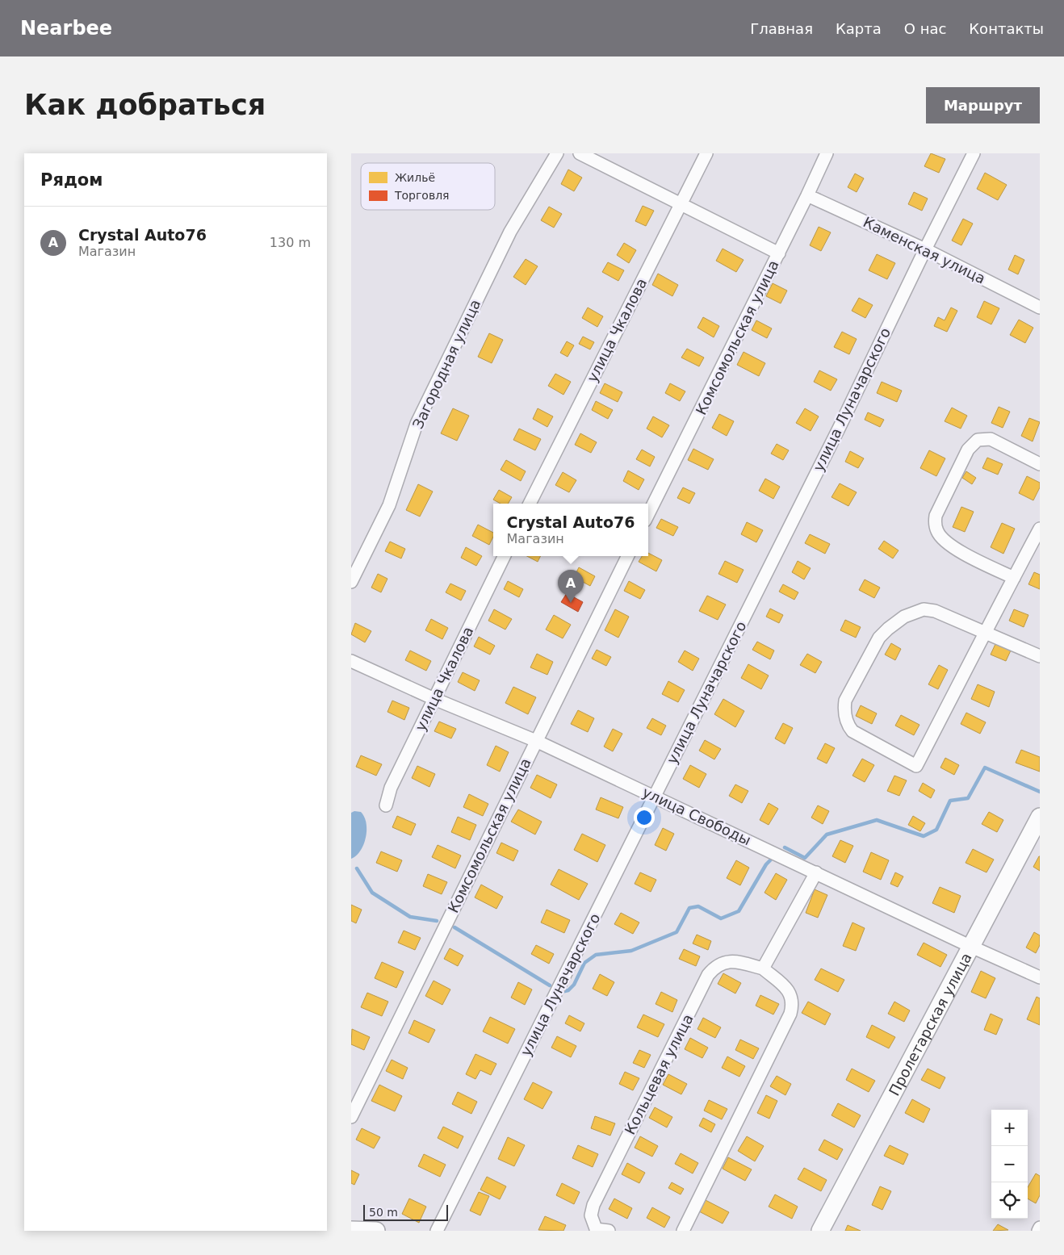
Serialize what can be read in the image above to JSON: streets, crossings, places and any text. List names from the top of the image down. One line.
{"streets":{"main road":["Пролетарская улица"],"street":["Каменская улица","улица Чкалова","Комсомольская улица","Загородная улица","улица Луначарского","улица Свободы","Кольцевая улица"]},"crossings":[["Каменская улица","Комсомольская улица"],["Каменская улица","улица Луначарского"],["улица Чкалова","улица Свободы"],["Комсомольская улица","улица Свободы"],["улица Луначарского","улица Свободы"],["улица Свободы","Пролетарская улица"]],"legend":["Жильё","Торговля"],"scale_bar":"50 m","page":{"header":"Nearbee","nav":["Главная","Карта","О нас","Контакты"],"buttons":"Маршрут","title":"Как добраться","heading":"Рядом","list":[{"mark":"A","name":"Crystal Auto76","note":"Магазин","value":"130 m"}],"popup":["Crystal Auto76","Магазин"],"pins":"A","map_buttons":["+","−"],"scale":"50 m"}}
